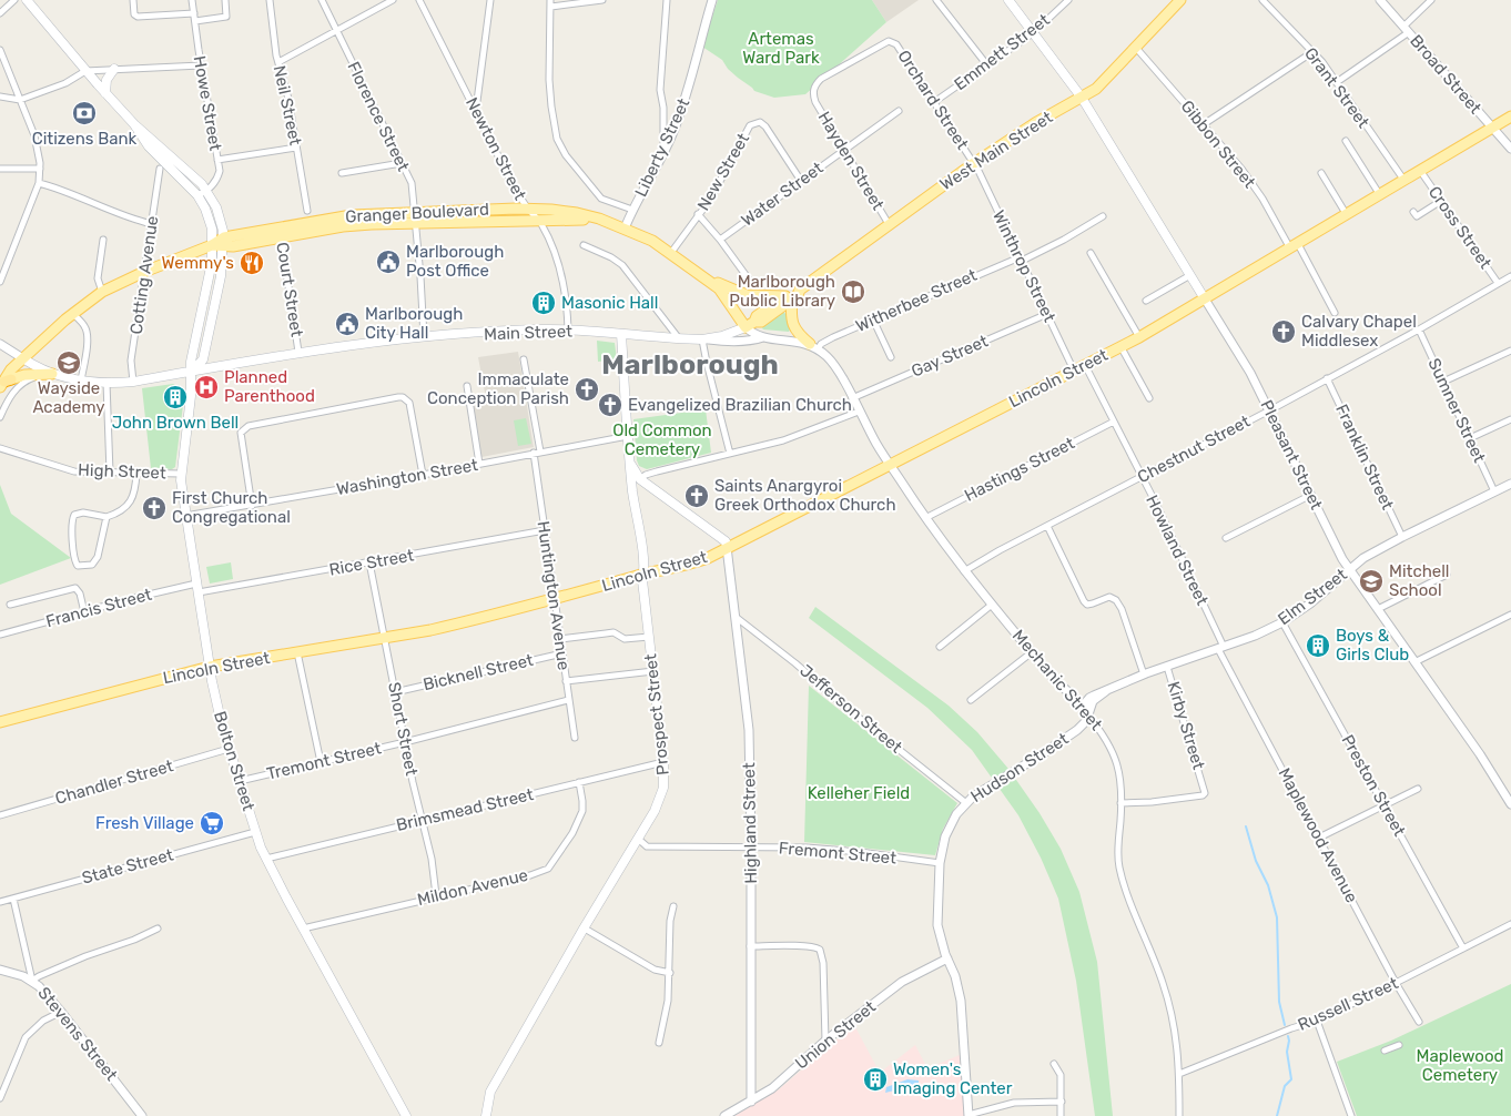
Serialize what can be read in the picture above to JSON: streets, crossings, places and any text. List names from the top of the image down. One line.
{"streets":{"main road":["West Main Street","Granger Boulevard","Main Street","Lincoln Street","Pleasant Street","Prospect Street","Bolton Street"],"street":["Emmett Street","Broad Street","Grant Street","Orchard Street","Howe Street","Neil Street","Florence Street","Gibbon Street","Liberty Street","Newton Street","Hayden Street","New Street","Water Street","Cross Street","Winthrop Street","Cotting Avenue","Court Street","Witherbee Street","Gay Street","Sumner Street","Chestnut Street","Franklin Street","Hastings Street","High Street","Washington Street","Howland Street","Rice Street","Huntington Avenue","Elm Street","Francis Street","Bicknell Street","Mechanic Street","Jefferson Street","Kirby Street","Short Street","Tremont Street","Hudson Street","Chandler Street","Preston Street","Brimsmead Street","Highland Street","Maplewood Avenue","Fremont Street","State Street","Mildon Avenue","Russell Street","Stevens Street","Union Street"]},"crossings":[["Emmett Street","Orchard Street"],["Emmett Street","Pleasant Street"],["Broad Street","Lincoln Street"],["Grant Street","Lincoln Street"],["Orchard Street","West Main Street"],["Orchard Street","Hayden Street"],["Orchard Street","Winthrop Street"],["Florence Street","Granger Boulevard"],["Florence Street","Main Street"],["Gibbon Street","West Main Street"],["Gibbon Street","Lincoln Street"],["Liberty Street","Granger Boulevard"],["Newton Street","Granger Boulevard"],["Newton Street","Main Street"],["West Main Street","Hayden Street"],["West Main Street","Granger Boulevard"],["West Main Street","Winthrop Street"],["West Main Street","Main Street"],["West Main Street","Pleasant Street"],["Hayden Street","Water Street"],["New Street","Water Street"],["New Street","Granger Boulevard"],["Granger Boulevard","Court Street"],["Granger Boulevard","Bolton Street"],["Cross Street","Lincoln Street"],["Cross Street","Chestnut Street"],["Winthrop Street","Witherbee Street"],["Winthrop Street","Gay Street"],["Winthrop Street","Lincoln Street"],["Cotting Avenue","Main Street"],["Court Street","Main Street"],["Witherbee Street","Mechanic Street"],["Main Street","Prospect Street"],["Main Street","Bolton Street"],["Gay Street","Mechanic Street"],["Lincoln Street","Pleasant Street"],["Lincoln Street","Howland Street"],["Lincoln Street","Huntington Avenue"],["Lincoln Street","Mechanic Street"],["Lincoln Street","Prospect Street"],["Lincoln Street","Short Street"],["Lincoln Street","Bolton Street"],["Lincoln Street","Highland Street"],["Sumner Street","Chestnut Street"],["Sumner Street","Elm Street"],["Chestnut Street","Pleasant Street"],["Chestnut Street","Franklin Street"],["Chestnut Street","Howland Street"],["Chestnut Street","Mechanic Street"],["Pleasant Street","Elm Street"],["Franklin Street","Elm Street"],["Hastings Street","Howland Street"],["Hastings Street","Mechanic Street"],["High Street","Bolton Street"],["Washington Street","Huntington Avenue"],["Washington Street","Prospect Street"],["Washington Street","Bolton Street"],["Howland Street","Elm Street"],["Howland Street","Maplewood Avenue"],["Rice Street","Huntington Avenue"],["Rice Street","Francis Street"],["Rice Street","Short Street"],["Rice Street","Bolton Street"],["Huntington Avenue","Bicknell Street"],["Huntington Avenue","Tremont Street"],["Elm Street","Mechanic Street"],["Elm Street","Kirby Street"],["Elm Street","Hudson Street"],["Elm Street","Preston Street"],["Elm Street","Maplewood Avenue"],["Francis Street","Bolton Street"],["Bicknell Street","Short Street"],["Mechanic Street","Kirby Street"],["Mechanic Street","Hudson Street"],["Mechanic Street","Russell Street"],["Jefferson Street","Hudson Street"],["Jefferson Street","Highland Street"],["Prospect Street","Brimsmead Street"],["Prospect Street","Fremont Street"],["Short Street","Tremont Street"],["Short Street","Brimsmead Street"],["Short Street","Mildon Avenue"],["Bolton Street","Tremont Street"],["Bolton Street","Chandler Street"],["Bolton Street","Brimsmead Street"],["Bolton Street","State Street"],["Bolton Street","Mildon Avenue"],["Hudson Street","Fremont Street"],["Hudson Street","Union Street"],["Preston Street","Russell Street"],["Brimsmead Street","Mildon Avenue"],["Highland Street","Fremont Street"],["Highland Street","Union Street"],["Maplewood Avenue","Russell Street"]],"districts":["Marlborough"],"parks":["Artemas Ward Park","Old Common Cemetery","Kelleher Field","Maplewood Cemetery"],"places":{"bank":["Citizens Bank"],"public building":["Marlborough Post Office","Marlborough City Hall"],"restaurant":["Wemmy's"],"library":["Marlborough Public Library"],"building":["Masonic Hall","John Brown Bell","Boys & Girls Club","Women's Imaging Center"],"church":["Calvary Chapel Middlesex","Immaculate Conception Parish","Evangelized Brazilian Church","Saints Anargyroi Greek Orthodox Church","First Church Congregational"],"school or university":["Wayside Academy","Mitchell School"],"hospital":["Planned Parenthood"],"supermarket":["Fresh Village"]}}
